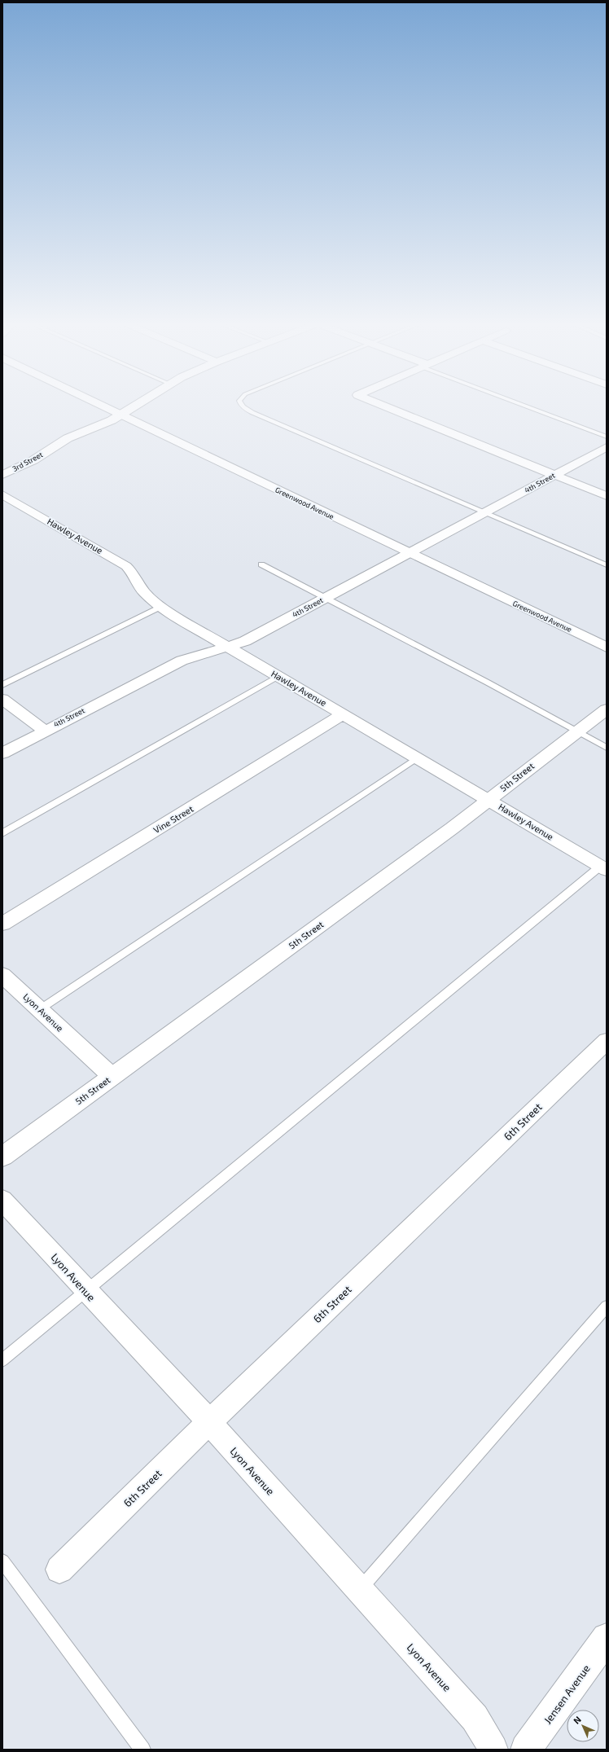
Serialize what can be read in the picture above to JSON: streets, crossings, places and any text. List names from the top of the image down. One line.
{"streets":{"street":["3rd Street","4th Street","Greenwood Avenue","Hawley Avenue","5th Street","Vine Street","Lyon Avenue","6th Street","Jensen Avenue"]},"crossings":[["3rd Street","Greenwood Avenue"],["4th Street","Greenwood Avenue"],["4th Street","Hawley Avenue"],["Hawley Avenue","5th Street"],["Hawley Avenue","Vine Street"],["5th Street","Lyon Avenue"],["Lyon Avenue","6th Street"]],"north":"top left"}
